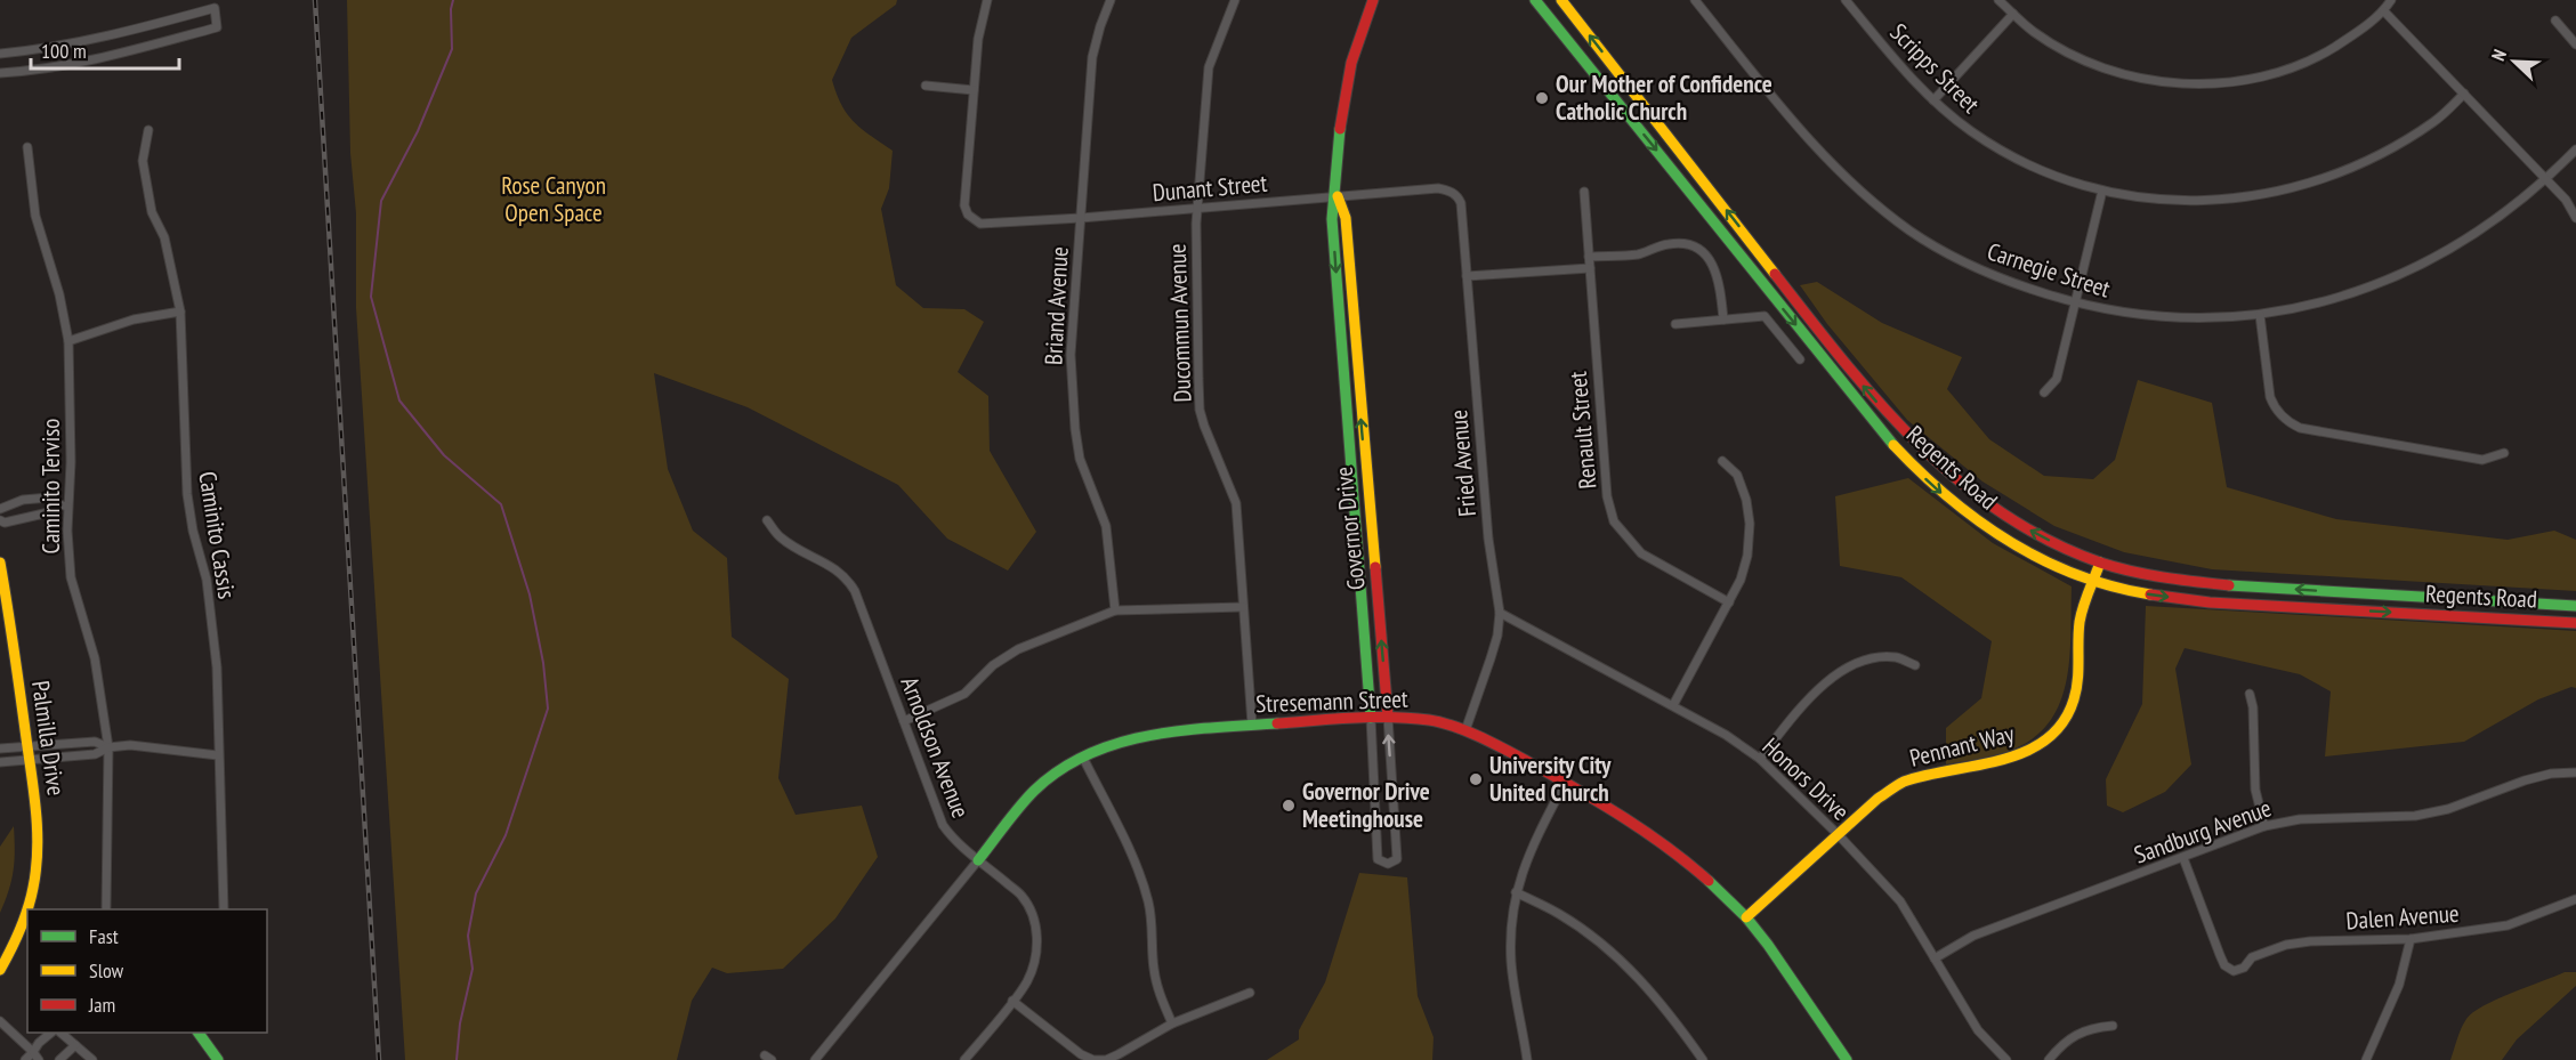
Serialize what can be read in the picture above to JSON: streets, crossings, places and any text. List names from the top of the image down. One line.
{"streets":{"street":["Scripps Street","Dunant Street","Carnegie Street","Briand Avenue","Ducommun Avenue","Renault Street","Fried Avenue","Regents Road","Caminito Terviso","Governor Drive","Caminito Cassis","Stresemann Street","Palmilla Drive","Pennant Way","Arnoldson Avenue","Honors Drive","Sandburg Avenue","Dalen Avenue"]},"crossings":[["Dunant Street","Briand Avenue"],["Dunant Street","Ducommun Avenue"],["Dunant Street","Fried Avenue"],["Dunant Street","Governor Drive"],["Ducommun Avenue","Stresemann Street"],["Fried Avenue","Stresemann Street"],["Fried Avenue","Honors Drive"],["Regents Road","Pennant Way"],["Governor Drive","Stresemann Street"],["Stresemann Street","Pennant Way"],["Stresemann Street","Arnoldson Avenue"],["Pennant Way","Honors Drive"],["Honors Drive","Sandburg Avenue"],["Sandburg Avenue","Dalen Avenue"]],"parks":["Rose Canyon Open Space"],"places":["Our Mother of Confidence Catholic Church","University City United Church","Governor Drive Meetinghouse"],"legend":["Fast","Slow","Jam"],"scale_bar":"100 m","north":"top left"}
